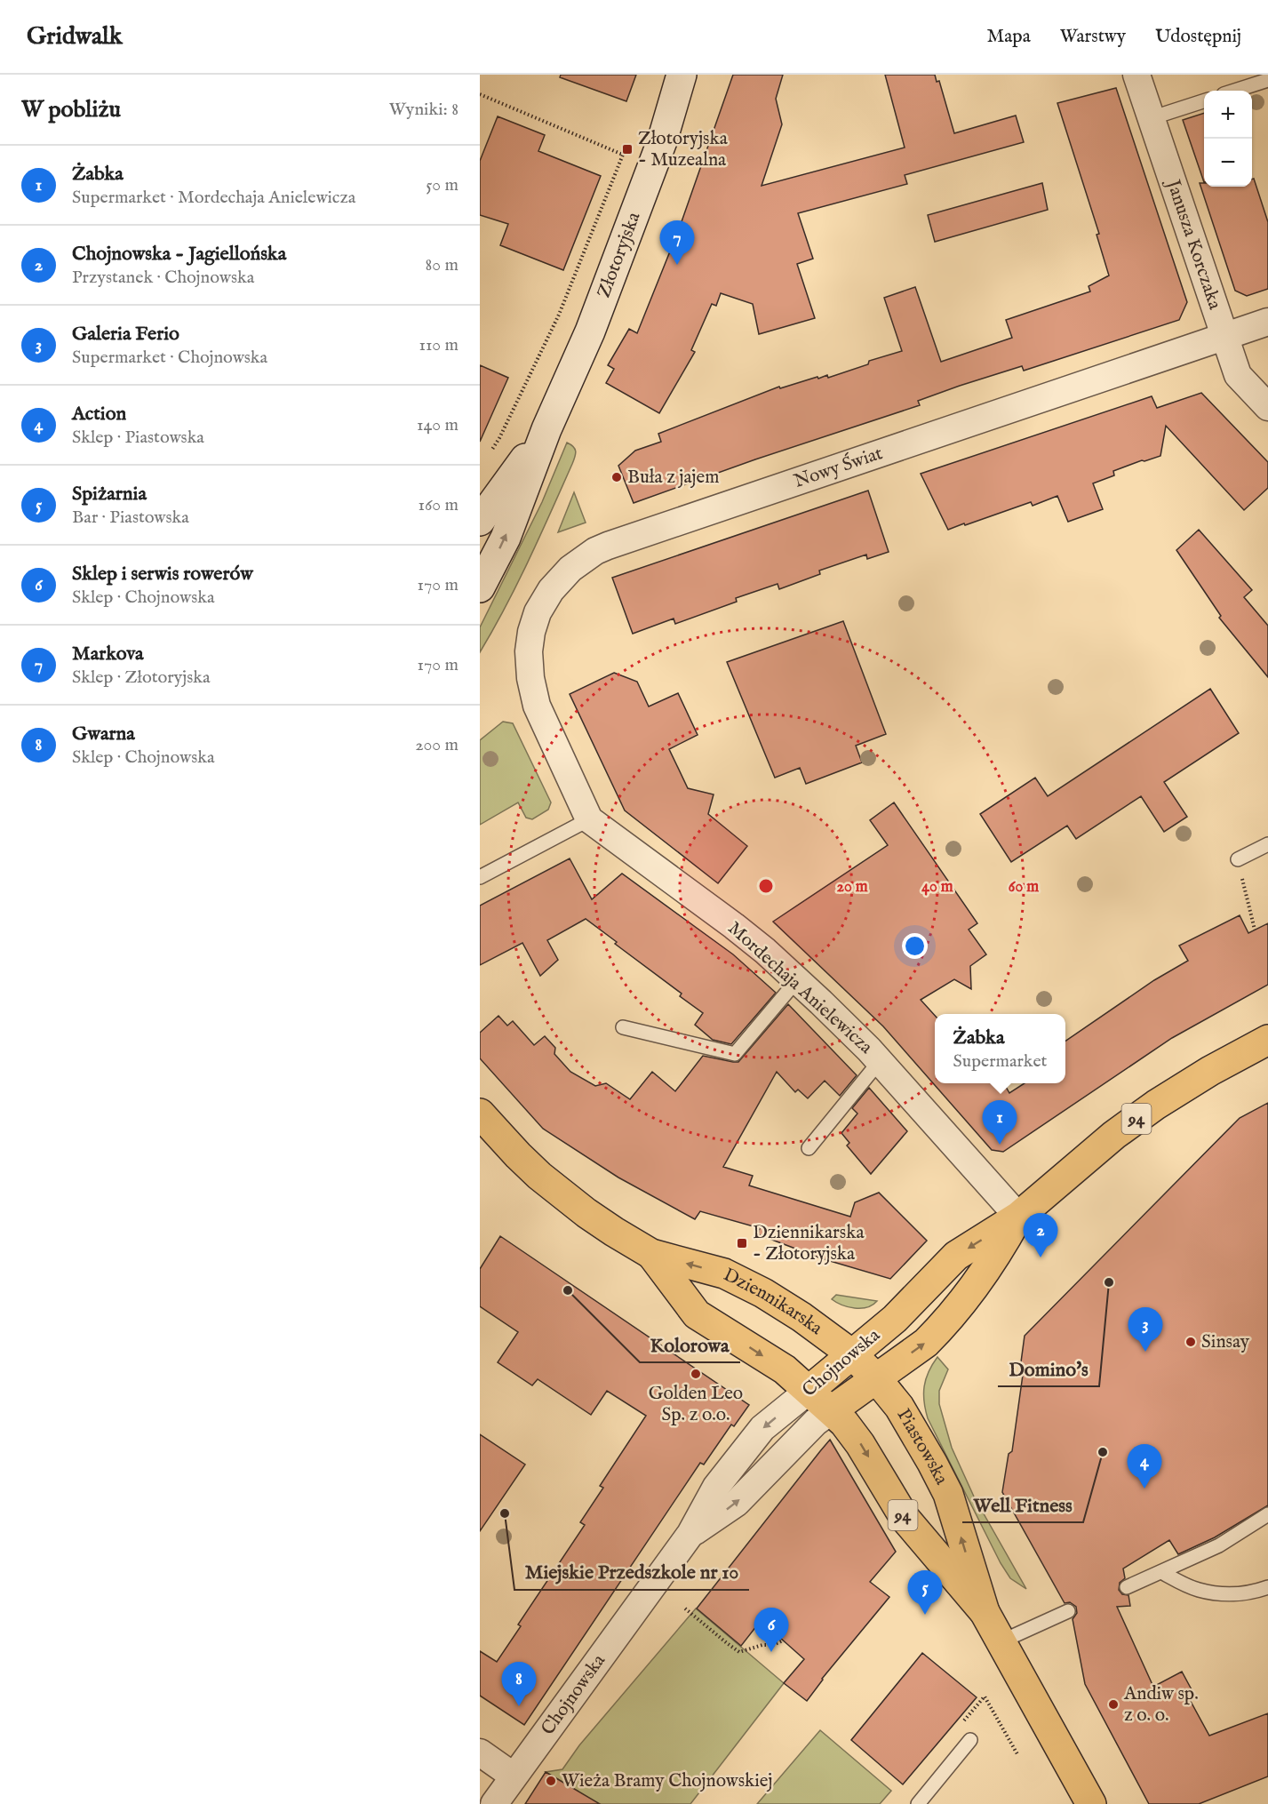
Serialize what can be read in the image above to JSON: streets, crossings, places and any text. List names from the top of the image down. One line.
{"streets":{"main road":["94","Dziennikarska","Chojnowska","Piastowska"],"street":["Janusza Korczaka","Złotoryjska","Nowy Świat","Mordechaja Anielewicza"]},"crossings":[["Janusza Korczaka","Nowy Świat"],["Nowy Świat","Mordechaja Anielewicza"],["Mordechaja Anielewicza","Chojnowska"],["Dziennikarska","Chojnowska"],["Dziennikarska","Piastowska"],["Chojnowska","Piastowska"]],"places":{"transit":["Złotoryjska - Muzealna","Dziennikarska - Złotoryjska"],"other":["Buła z jajem","Domino's","Kolorowa","Sinsay","Golden Leo Sp. z o.o.","Well Fitness","Miejskie Przedszkole nr 10","Andiw sp. z o. o.","Wieża Bramy Chojnowskiej"]},"page":{"header":"Gridwalk","nav":["Mapa","Warstwy","Udostępnij"],"heading":["W pobliżu","Wyniki: 8"],"map_buttons":["+","−"],"list":[{"mark":"1","name":"Żabka","note":"Supermarket · Mordechaja Anielewicza","value":"50 m"},{"mark":"2","name":"Chojnowska - Jagiellońska","note":"Przystanek · Chojnowska","value":"80 m"},{"mark":"3","name":"Galeria Ferio","note":"Supermarket · Chojnowska","value":"110 m"},{"mark":"4","name":"Action","note":"Sklep · Piastowska","value":"140 m"},{"mark":"5","name":"Spiżarnia","note":"Bar · Piastowska","value":"160 m"},{"mark":"6","name":"Sklep i serwis rowerów","note":"Sklep · Chojnowska","value":"170 m"},{"mark":"7","name":"Markova","note":"Sklep · Złotoryjska","value":"170 m"},{"mark":"8","name":"Gwarna","note":"Sklep · Chojnowska","value":"200 m"}],"pins":["7","1","2","3","4","5","6","8"],"popup":["Żabka","Supermarket"]},"rings":["20 m","40 m","60 m"]}
